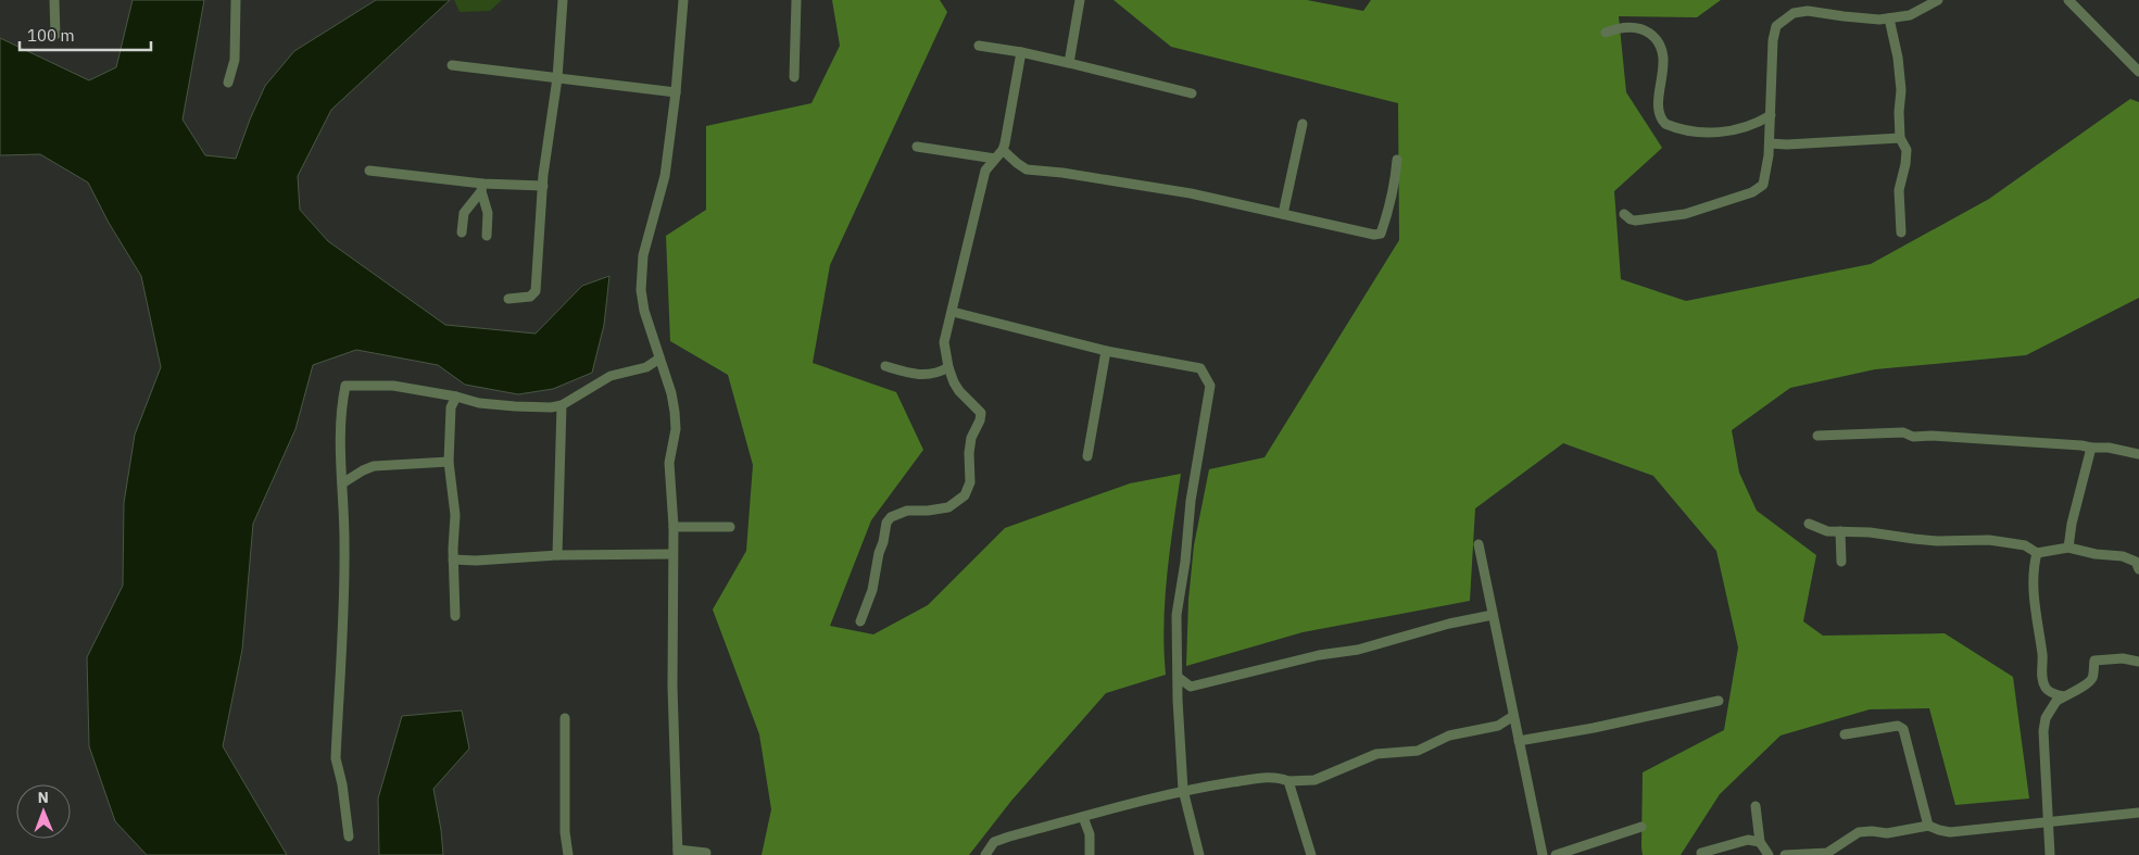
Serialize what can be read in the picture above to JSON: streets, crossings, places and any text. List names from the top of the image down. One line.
{"scale_bar":"100 m","north":"top"}
